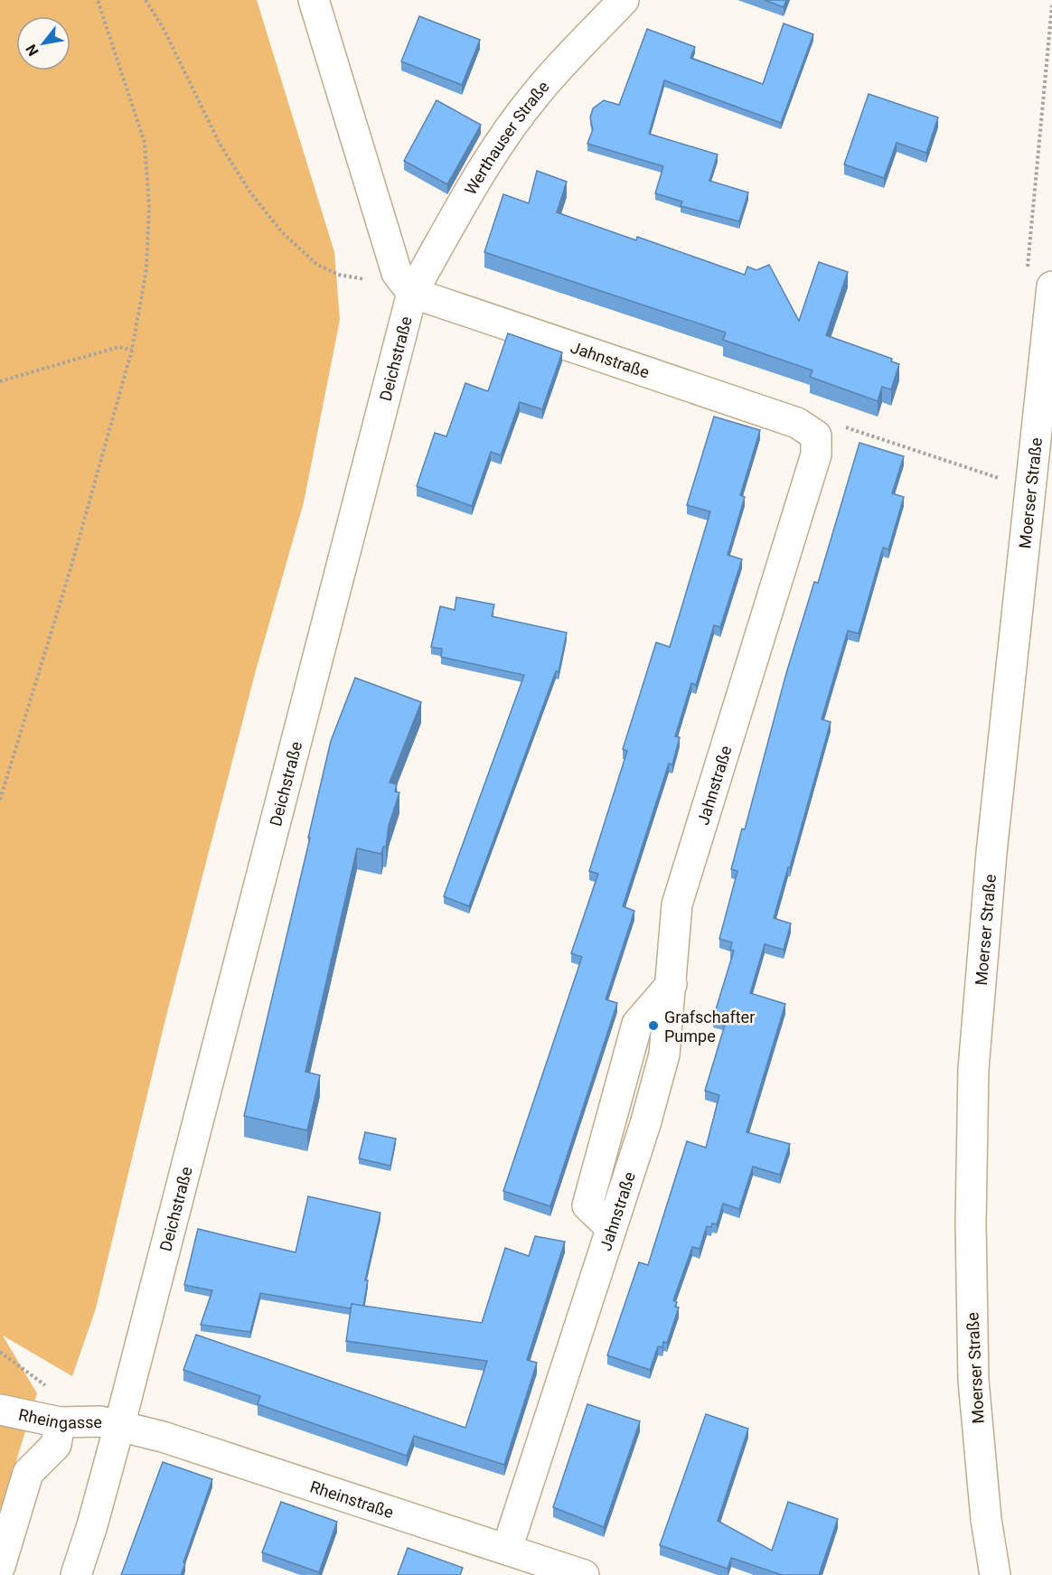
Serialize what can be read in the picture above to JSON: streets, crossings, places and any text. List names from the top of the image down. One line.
{"streets":{"street":["Werthauser Straße","Deichstraße","Jahnstraße","Moerser Straße","Rheingasse","Rheinstraße"]},"crossings":[["Werthauser Straße","Deichstraße"],["Werthauser Straße","Jahnstraße"],["Deichstraße","Jahnstraße"],["Deichstraße","Rheingasse"],["Deichstraße","Rheinstraße"],["Jahnstraße","Rheinstraße"],["Rheingasse","Rheinstraße"]],"places":["Grafschafter Pumpe"],"north":"bottom left"}
